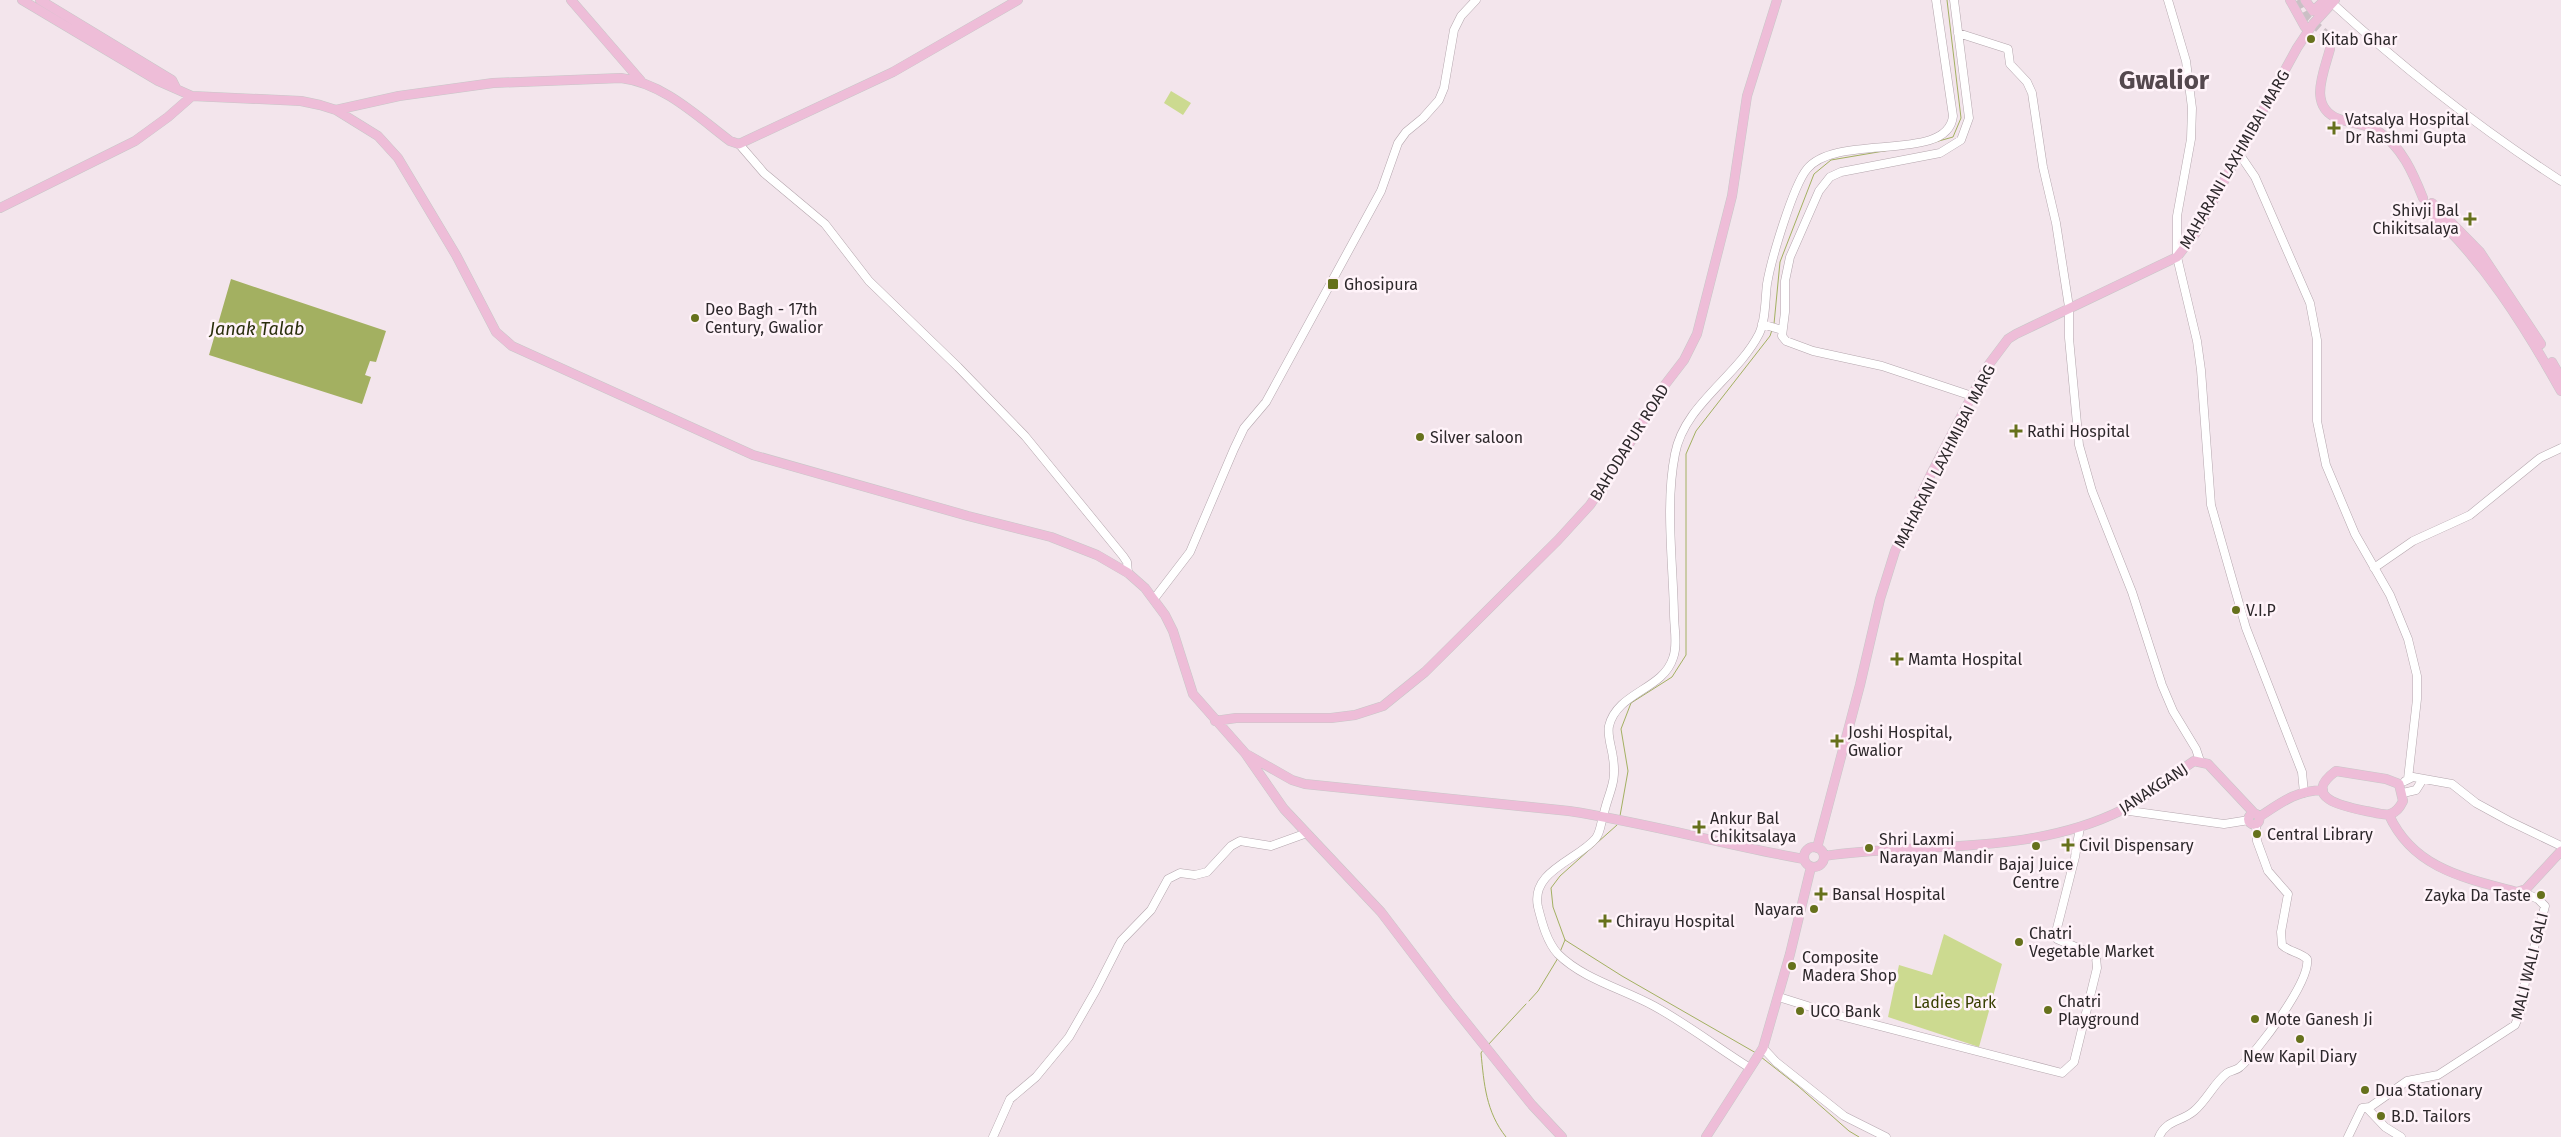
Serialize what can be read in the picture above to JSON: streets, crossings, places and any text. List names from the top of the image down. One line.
{"streets":{"main road":["MAHARANI LAXHMIBAI MARG","BAHODAPUR ROAD","JANAKGANJ"],"street":["MALI WALI GALI"]},"crossings":[["MAHARANI LAXHMIBAI MARG","JANAKGANJ"]],"districts":["Gwalior"],"water":["Janak Talab"],"parks":["Ladies Park"],"places":{"other":["Kitab Ghar","Deo Bagh - 17th Century, Gwalior","Silver saloon","V.I.P","Central Library","Bajaj Juice Centre","Shri Laxmi Narayan Mandir","Zayka Da Taste","Nayara","Chatri Vegetable Market","Composite Madera Shop","Chatri Playground","UCO Bank","Mote Ganesh Ji","New Kapil Diary","Dua Stationary","B.D. Tailors"],"health":["Vatsalya Hospital Dr Rashmi Gupta","Shivji Bal Chikitsalaya","Rathi Hospital","Mamta Hospital","Joshi Hospital, Gwalior","Ankur Bal Chikitsalaya","Civil Dispensary","Bansal Hospital","Chirayu Hospital"],"transit":["Ghosipura"]}}
